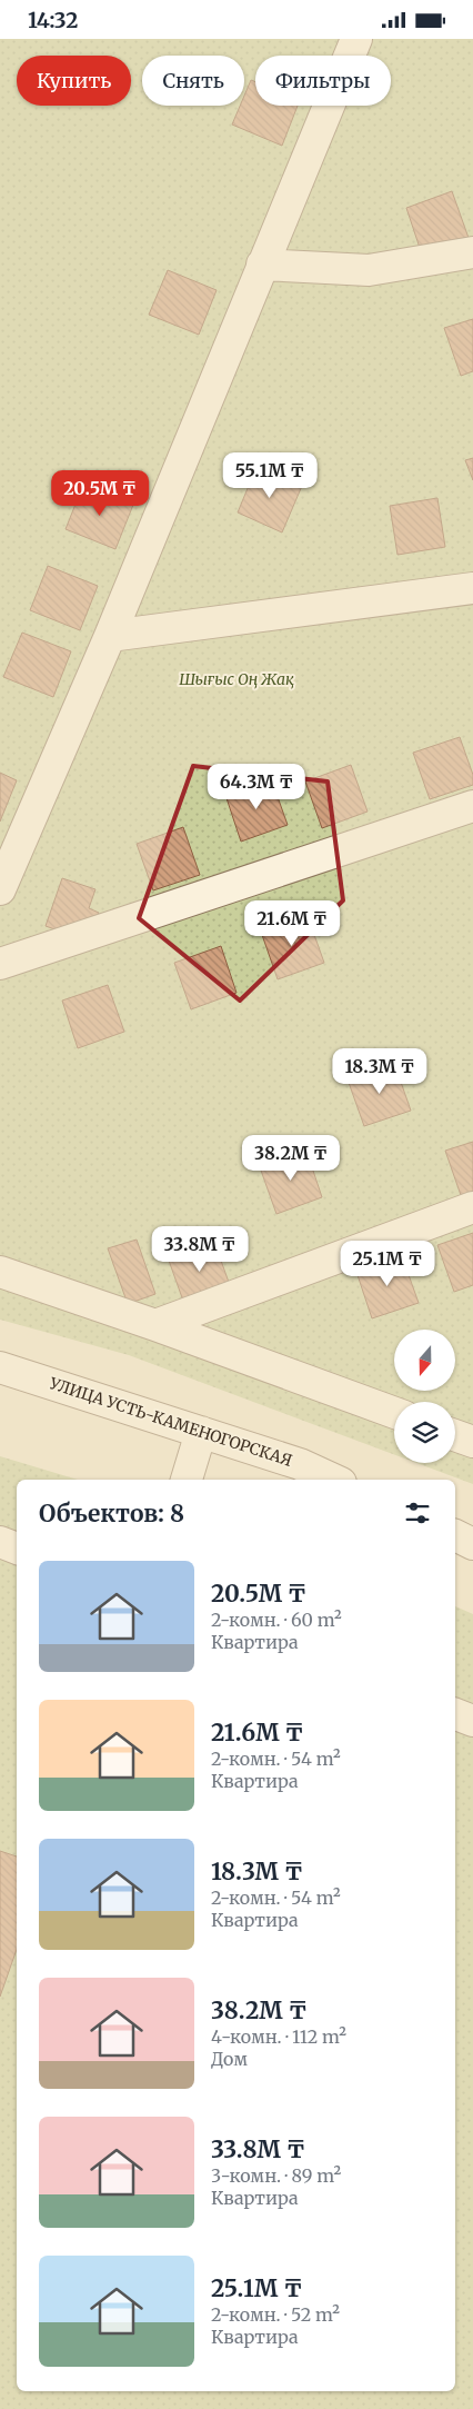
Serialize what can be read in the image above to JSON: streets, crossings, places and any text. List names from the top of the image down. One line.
{"streets":{"street":["УЛИЦА УСТЬ-КАМЕНОГОРСКАЯ"]},"parks":["Шығыс Оң Жақ"],"north":"bottom","page":{"status":"14:32","chip":["Купить","Снять","Фильтры"],"price":["55.1M ₸","20.5M ₸","64.3M ₸","21.6M ₸","18.3M ₸","38.2M ₸","33.8M ₸","25.1M ₸"],"heading":"Объектов: 8","list":[{"name":"20.5M ₸","note":"2-комн. · 60 m² · Квартира"},{"name":"21.6M ₸","note":"2-комн. · 54 m² · Квартира"},{"name":"18.3M ₸","note":"2-комн. · 54 m² · Квартира"},{"name":"38.2M ₸","note":"4-комн. · 112 m² · Дом"},{"name":"33.8M ₸","note":"3-комн. · 89 m² · Квартира"},{"name":"25.1M ₸","note":"2-комн. · 52 m² · Квартира"}]}}
